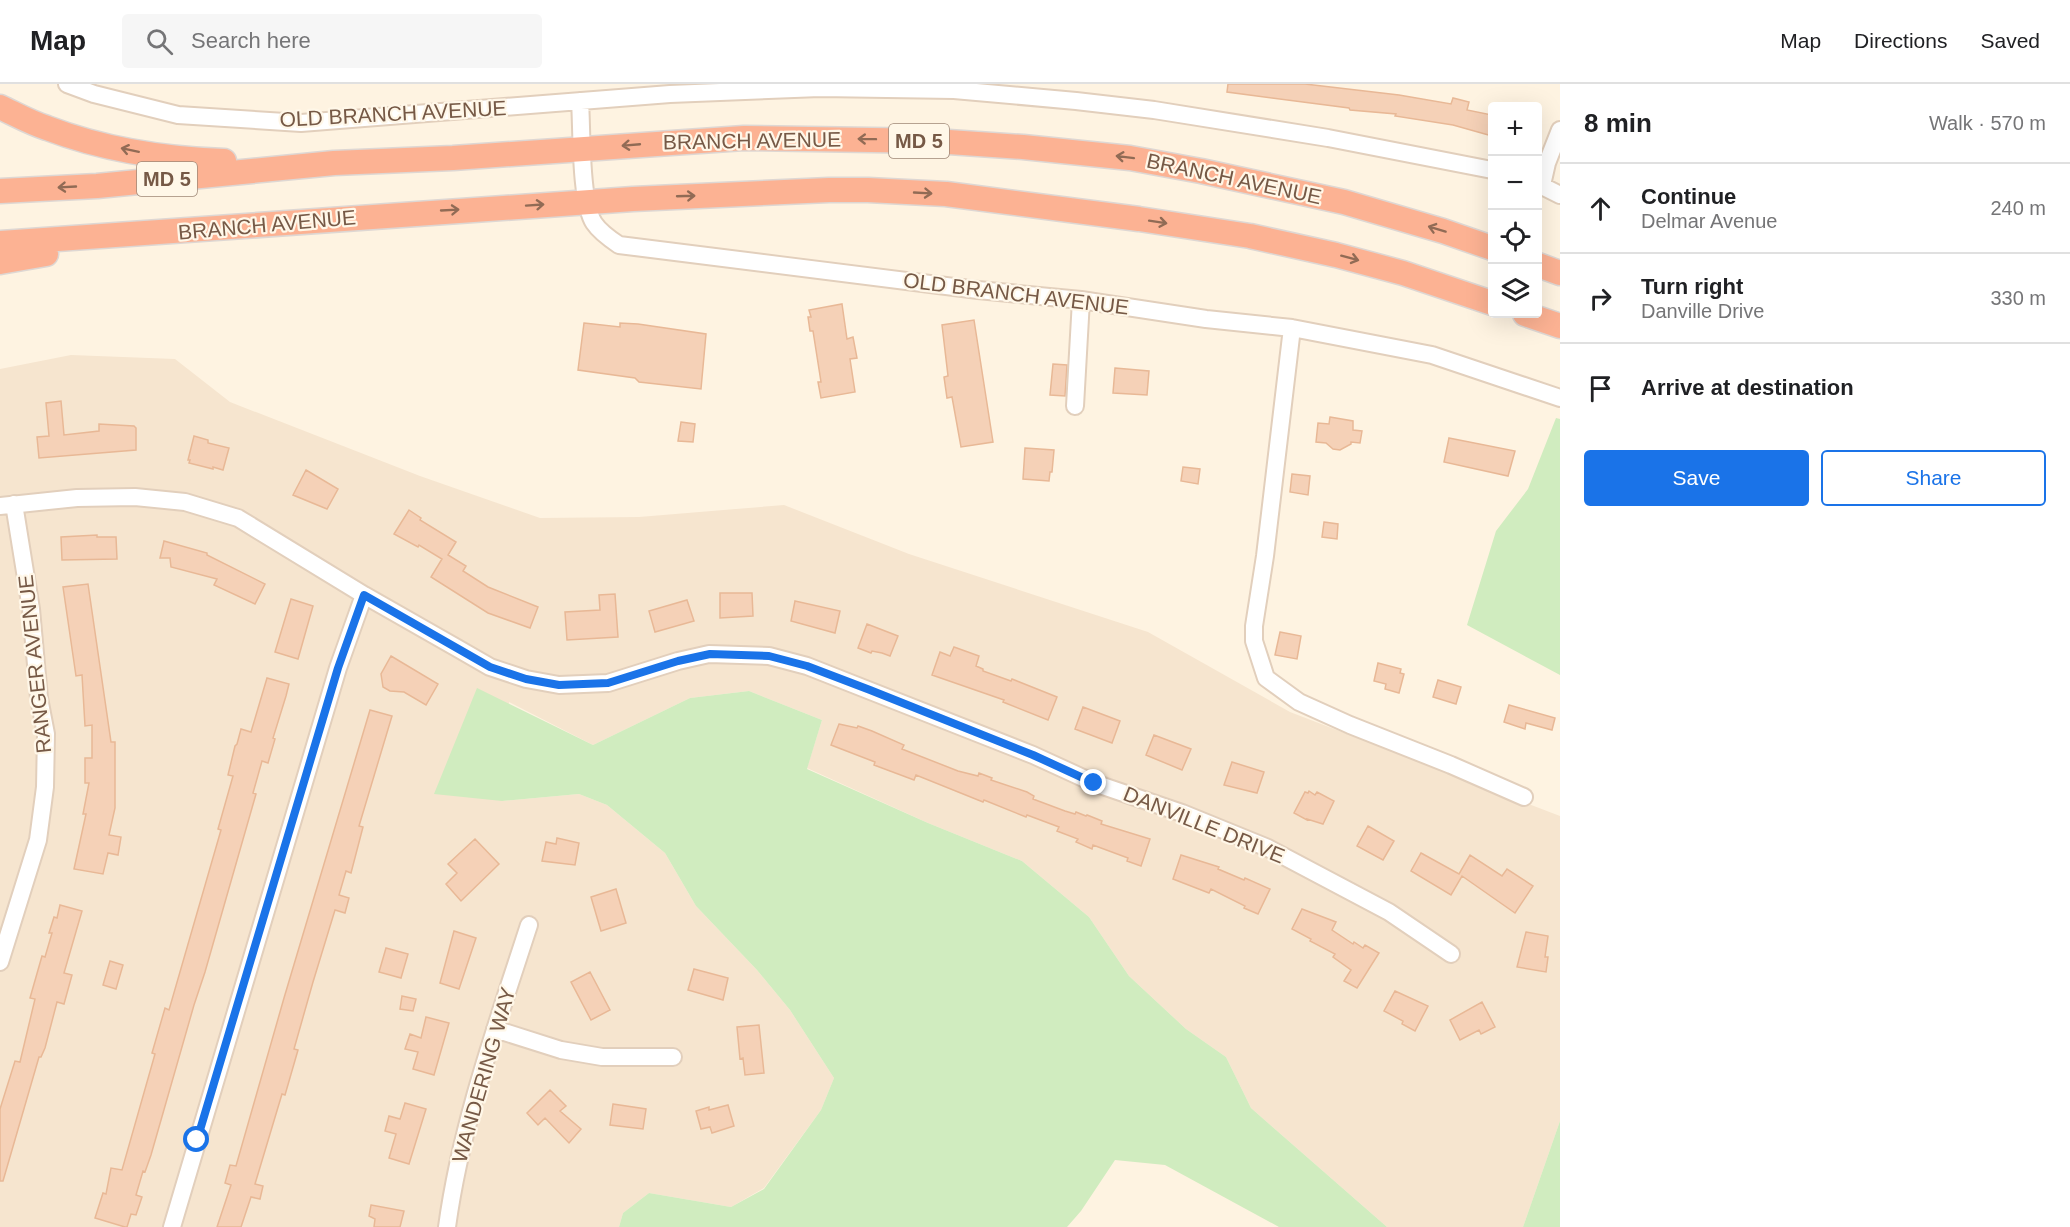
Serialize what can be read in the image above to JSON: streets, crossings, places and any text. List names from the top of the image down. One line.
{"streets":{"highway":["BRANCH AVENUE","MD 5"],"street":["OLD BRANCH AVENUE","RANGER AVENUE","DANVILLE DRIVE","WANDERING WAY"]},"crossings":[["OLD BRANCH AVENUE","BRANCH AVENUE"],["RANGER AVENUE","DANVILLE DRIVE"]],"page":{"header":"Map","search":"Search here","nav":["Map","Directions","Saved"],"heading":["8 min","Walk · 570 m"],"map_buttons":["+","−"],"list":[["Continue","Delmar Avenue","240 m"],["Turn right","Danville Drive","330 m"],"Arrive at destination"],"buttons":["Save","Share"]}}
